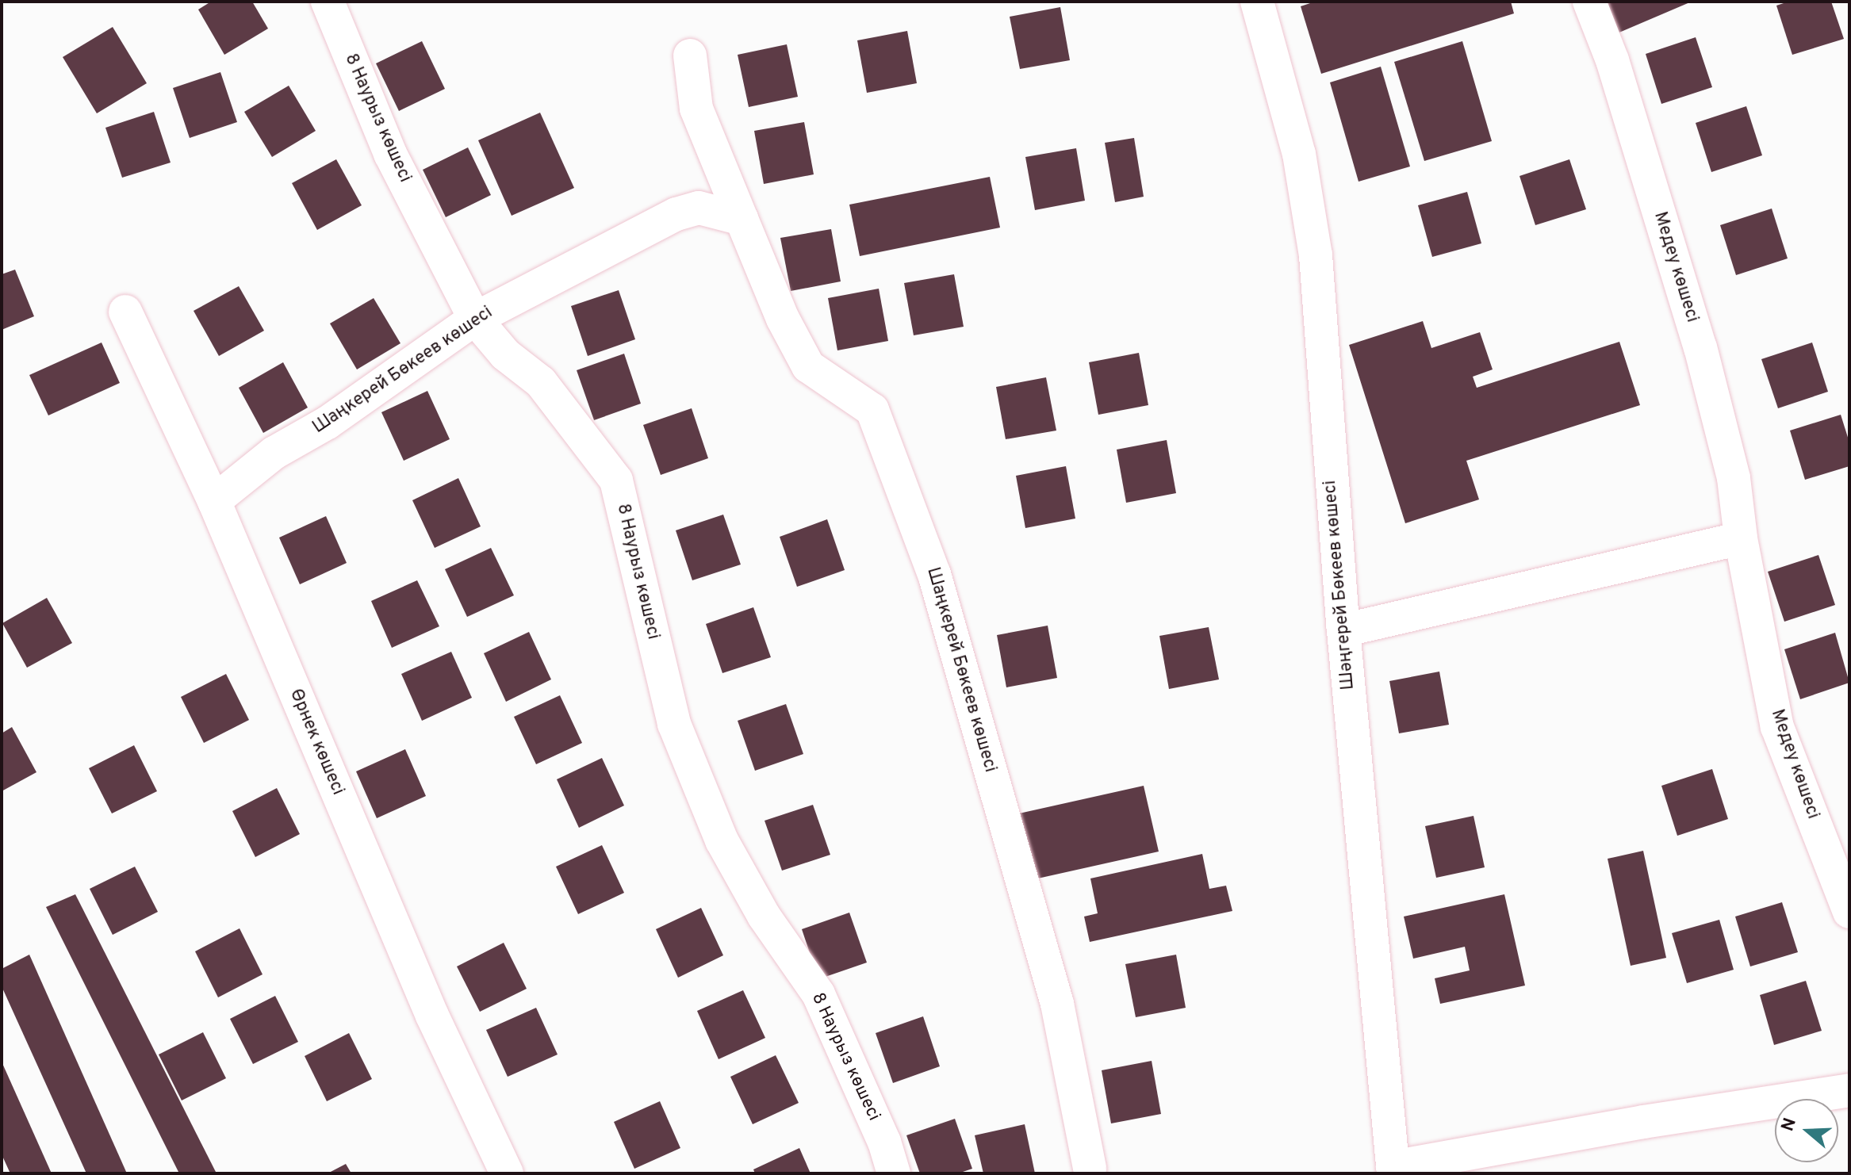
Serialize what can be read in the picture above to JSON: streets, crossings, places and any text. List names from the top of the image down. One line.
{"streets":{"street":["8 Наурыз көшесі","Медеу көшесі","Шаңкерей Бөкеев көшесі","Шәңгерей Бөкеев көшесі","Өрнек көшесі"]},"crossings":[["8 Наурыз көшесі","Шаңкерей Бөкеев көшесі"],["Шаңкерей Бөкеев көшесі","Өрнек көшесі"]],"north":"left"}
